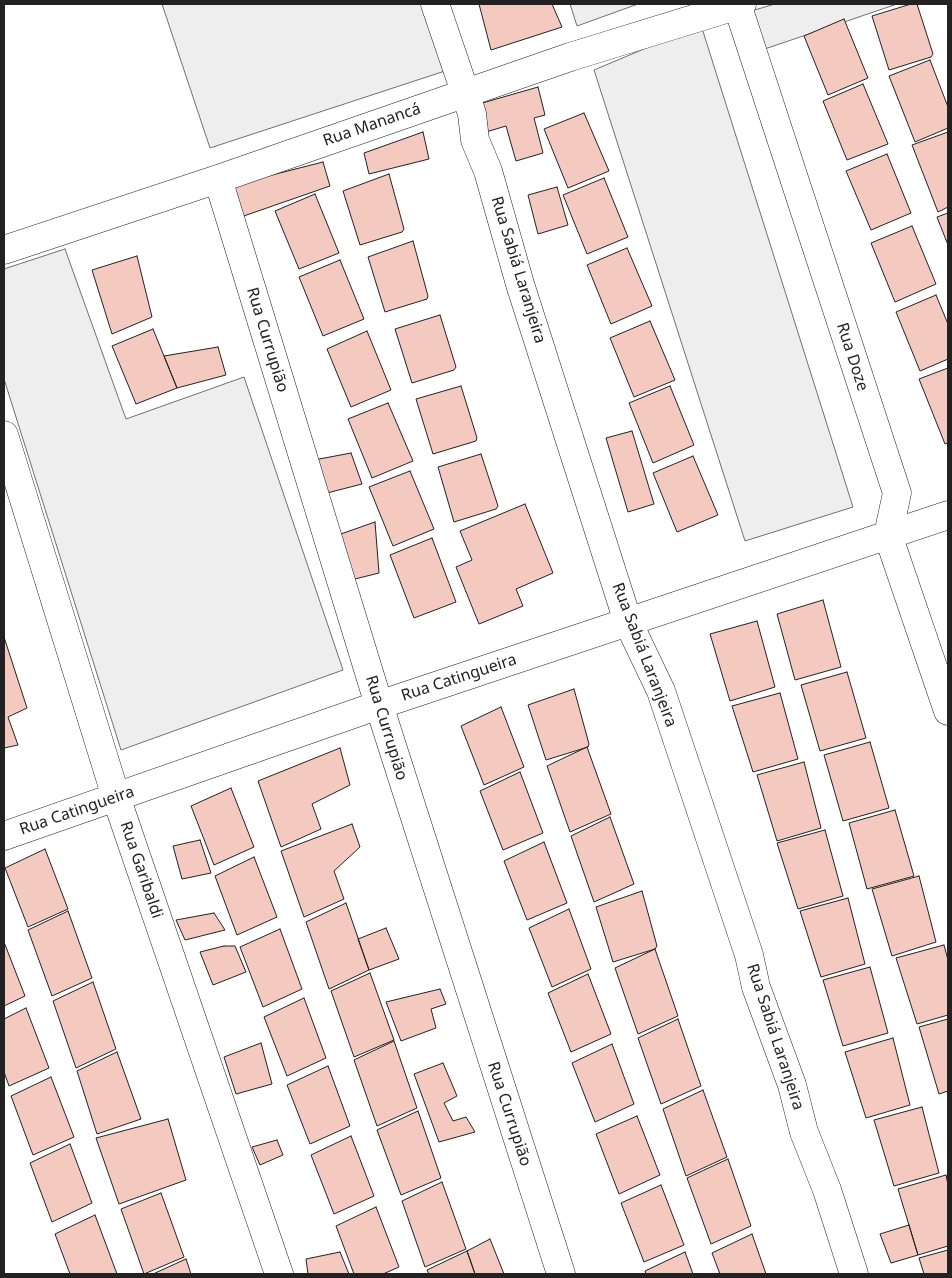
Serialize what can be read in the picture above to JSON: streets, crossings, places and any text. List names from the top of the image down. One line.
{"streets":{"street":["Rua Manancá","Rua Sabiá Laranjeira","Rua Currupião","Rua Doze","Rua Catingueira","Rua Garibaldi"]},"crossings":[["Rua Manancá","Rua Sabiá Laranjeira"],["Rua Manancá","Rua Currupião"],["Rua Manancá","Rua Doze"],["Rua Sabiá Laranjeira","Rua Catingueira"],["Rua Currupião","Rua Catingueira"],["Rua Doze","Rua Catingueira"],["Rua Catingueira","Rua Garibaldi"]]}
